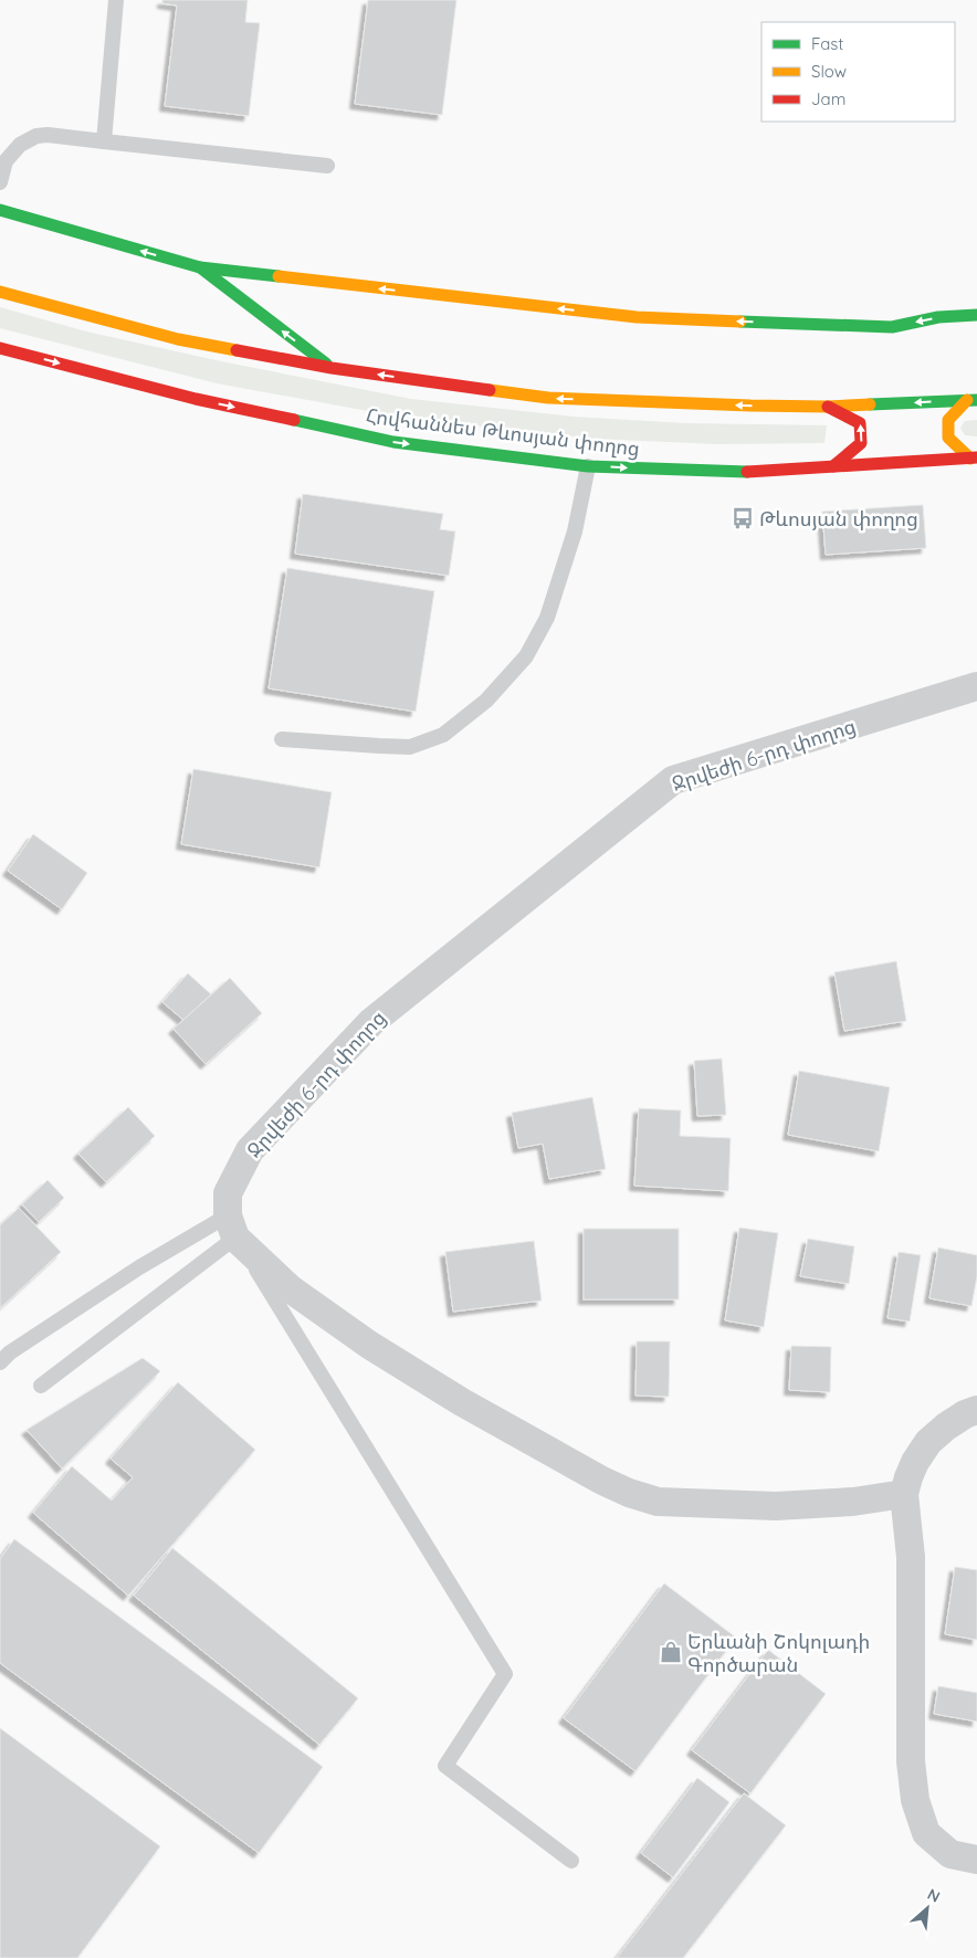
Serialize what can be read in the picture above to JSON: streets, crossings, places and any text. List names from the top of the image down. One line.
{"streets":{"main road":["Հովհաննես Թևոսյան փողոց"],"street":["Ջրվեժի 6-րդ փողոց"]},"places":{"bus stop":["Թևոսյան փողոց"],"shop":["Երևանի Շոկոլադի Գործարան"]},"legend":["Fast","Slow","Jam"],"north":"top right"}
